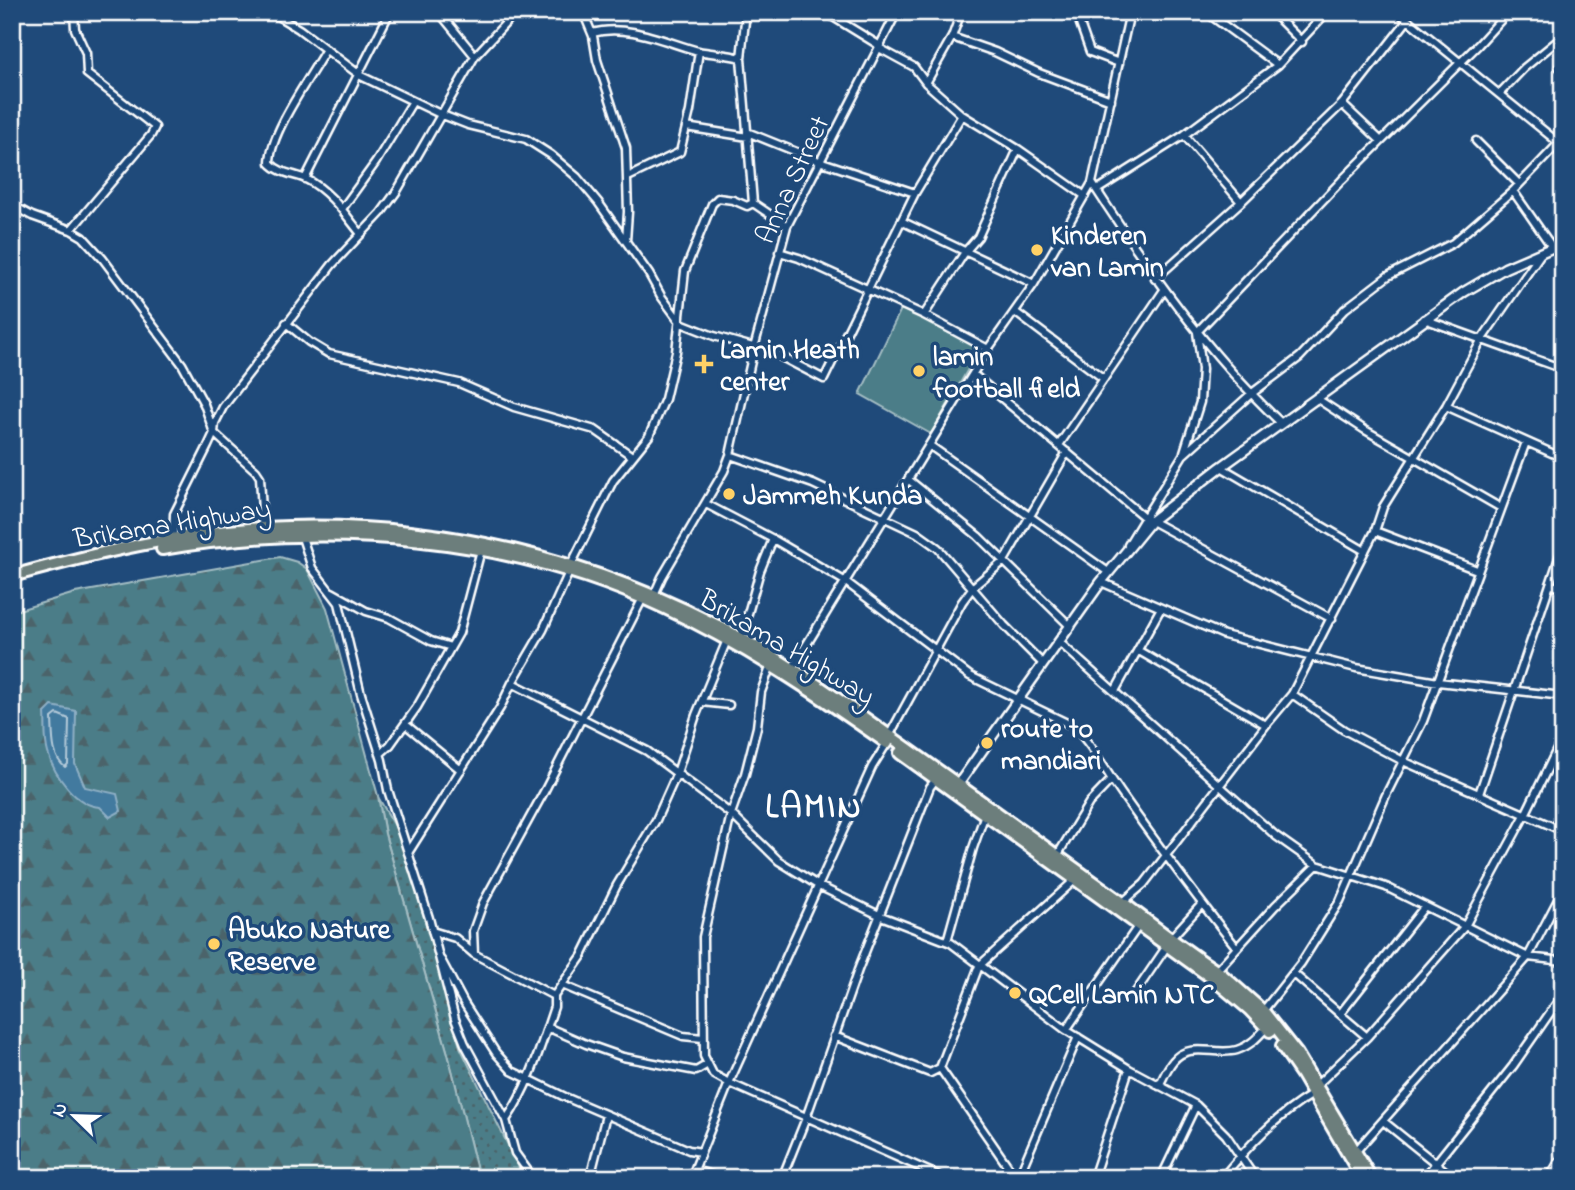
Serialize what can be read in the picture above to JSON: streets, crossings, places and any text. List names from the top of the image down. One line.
{"streets":{"highway":["Brikama Highway"],"street":["Anna Street"]},"crossings":[["Anna Street","Brikama Highway"]],"districts":["LAMIN"],"places":{"other":["Kinderen van Lamin","lamin football field","Jammeh Kunda","route to mandiari","Abuko Nature Reserve","QCell Lamin NTC"],"health":["Lamin Heath center"]},"north":"top left"}
